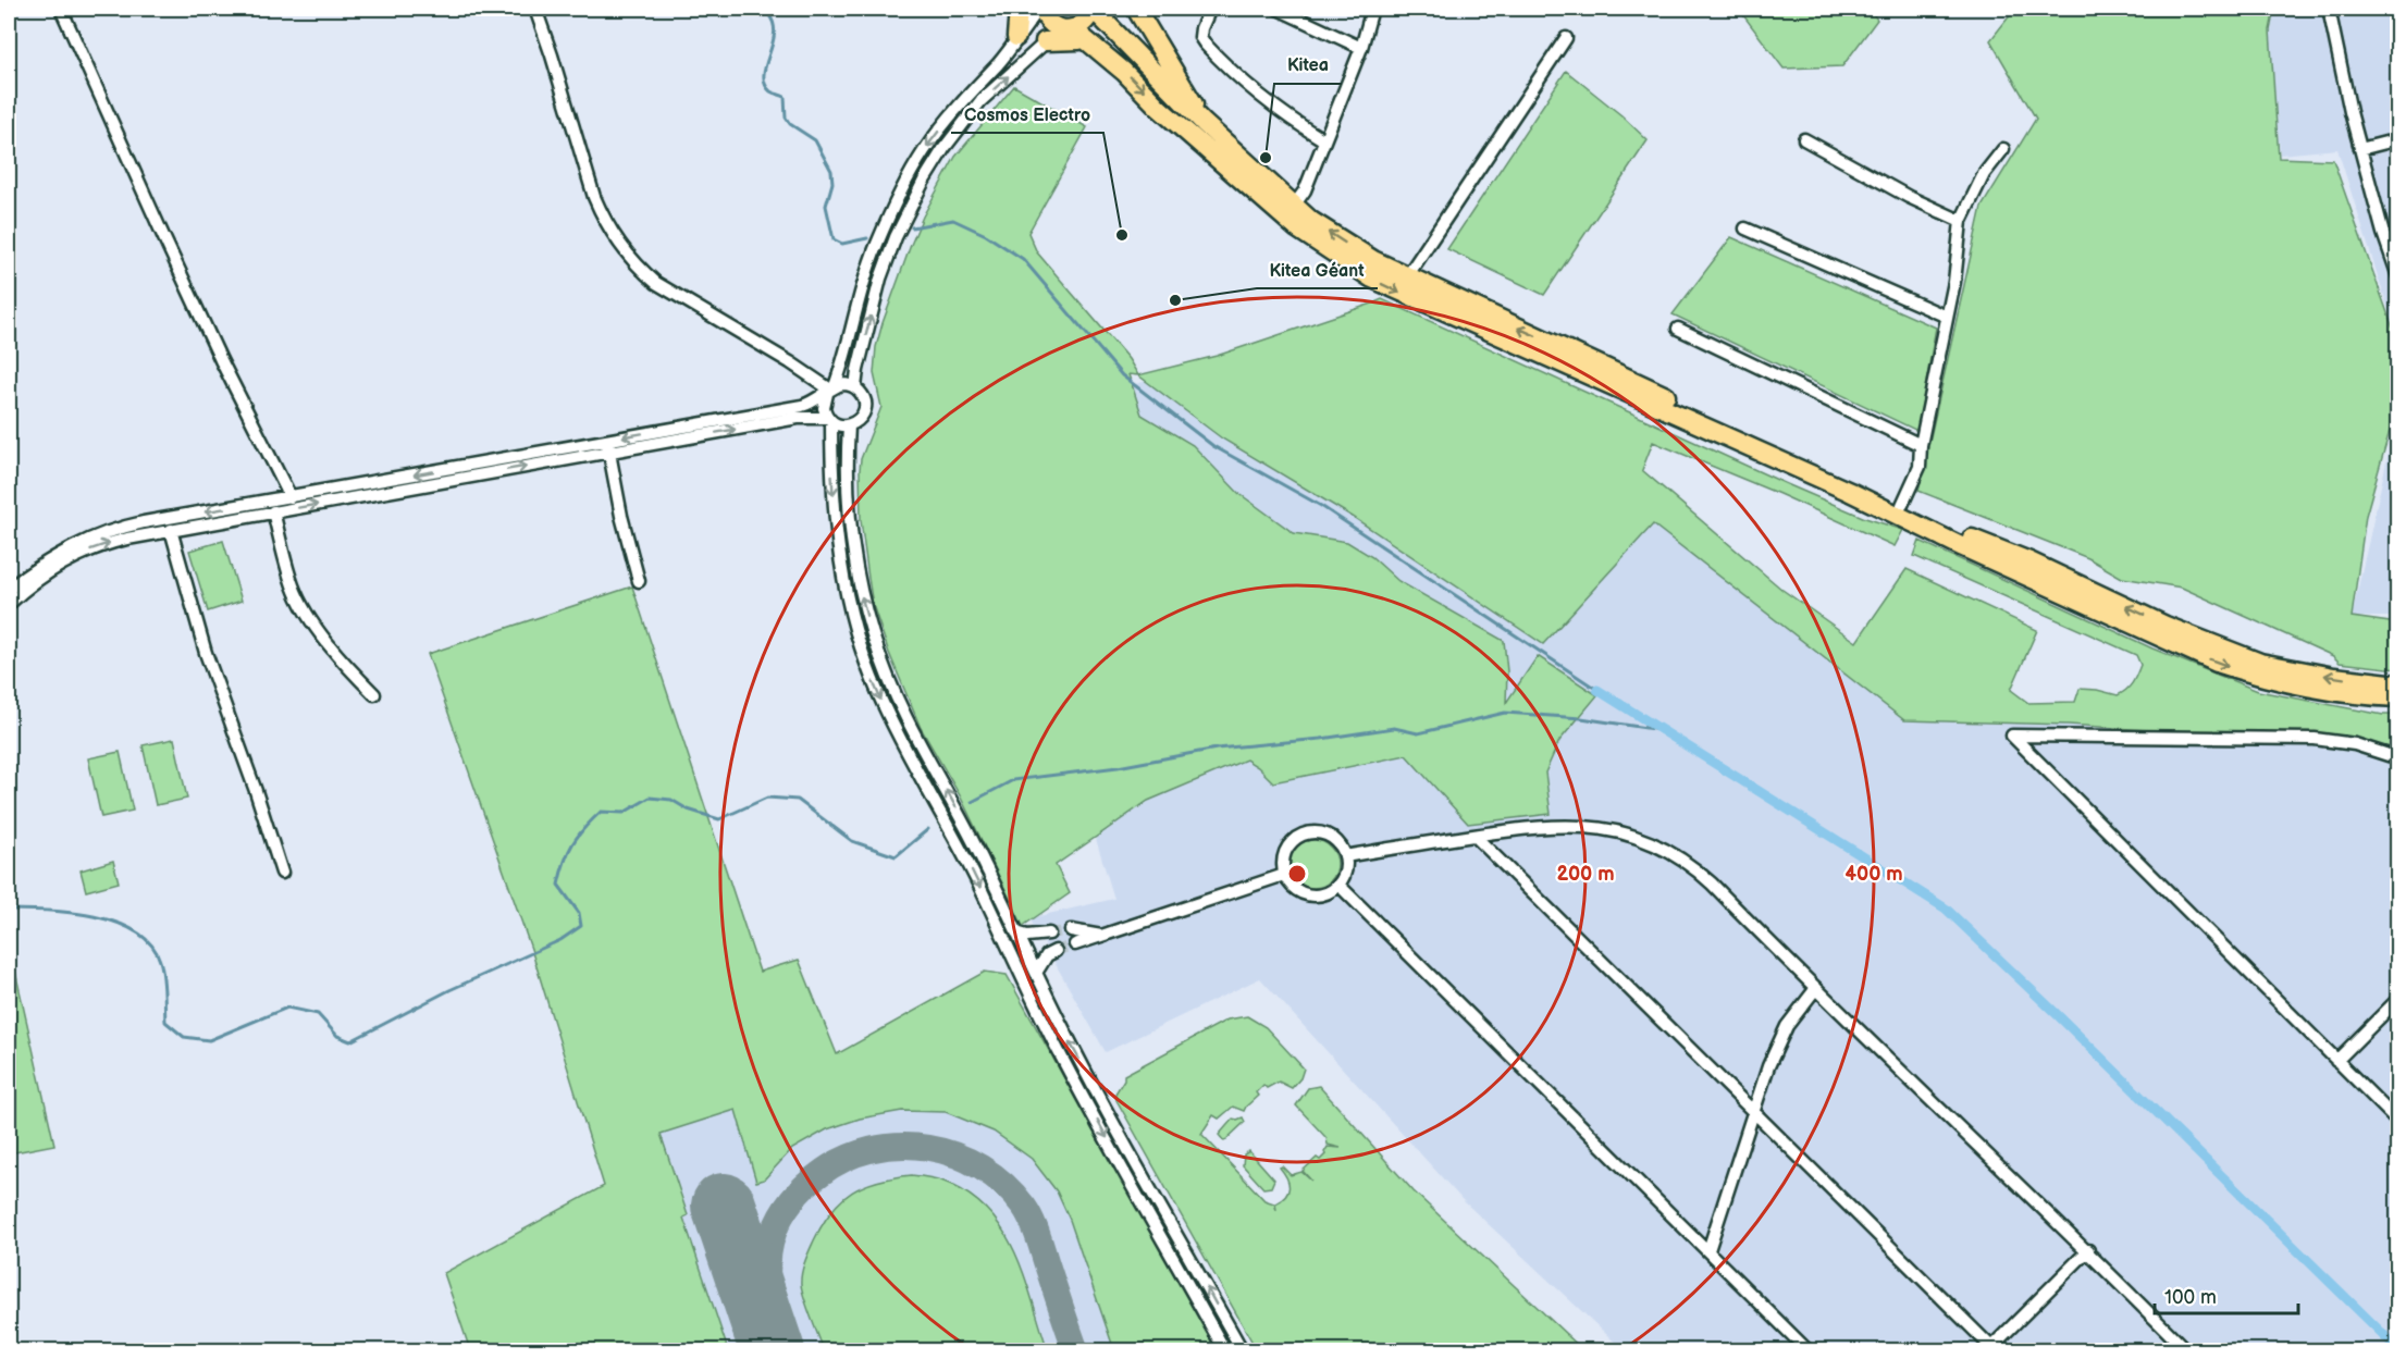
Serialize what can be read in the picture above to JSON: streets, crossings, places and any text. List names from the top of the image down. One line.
{"places":["Kitea","Cosmos Electro","Kitea Géant"],"scale_bar":"100 m","rings":["200 m","400 m"]}
